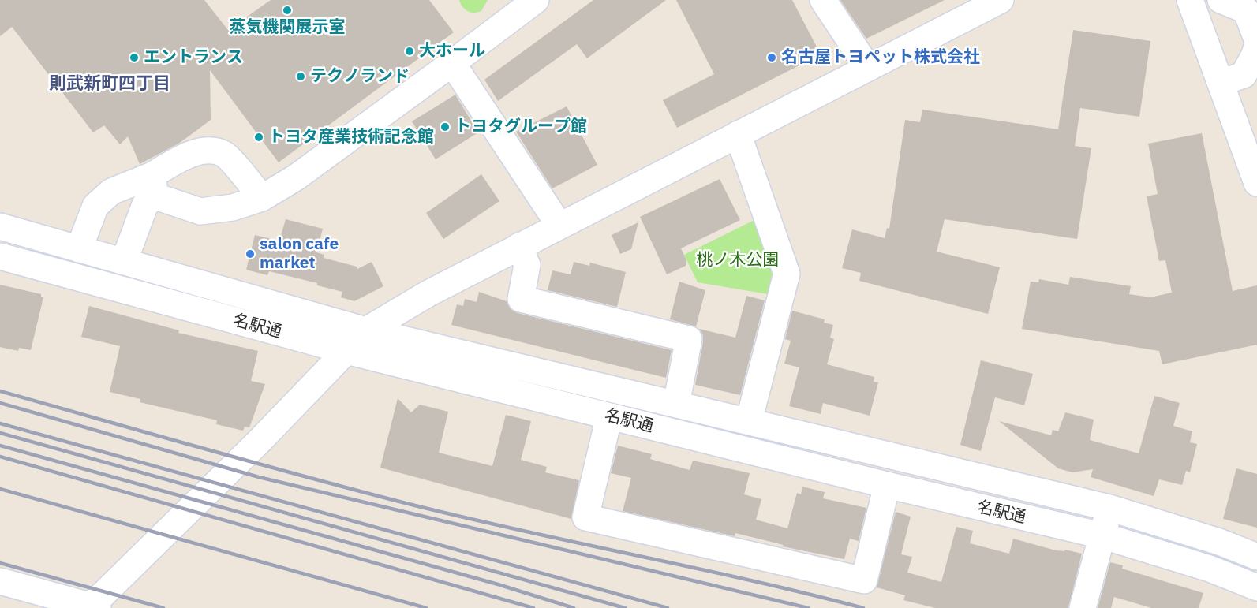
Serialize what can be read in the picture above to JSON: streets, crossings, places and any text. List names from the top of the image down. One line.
{"streets":{"street":["名駅通"]},"districts":["則武新町四丁目"],"parks":["桃ノ木公園"],"places":["蒸気機関展示室","大ホール","エントランス","名古屋トヨペット株式会社","テクノランド","トヨタグループ館","トヨタ産業技術記念館","salon cafe market"]}
